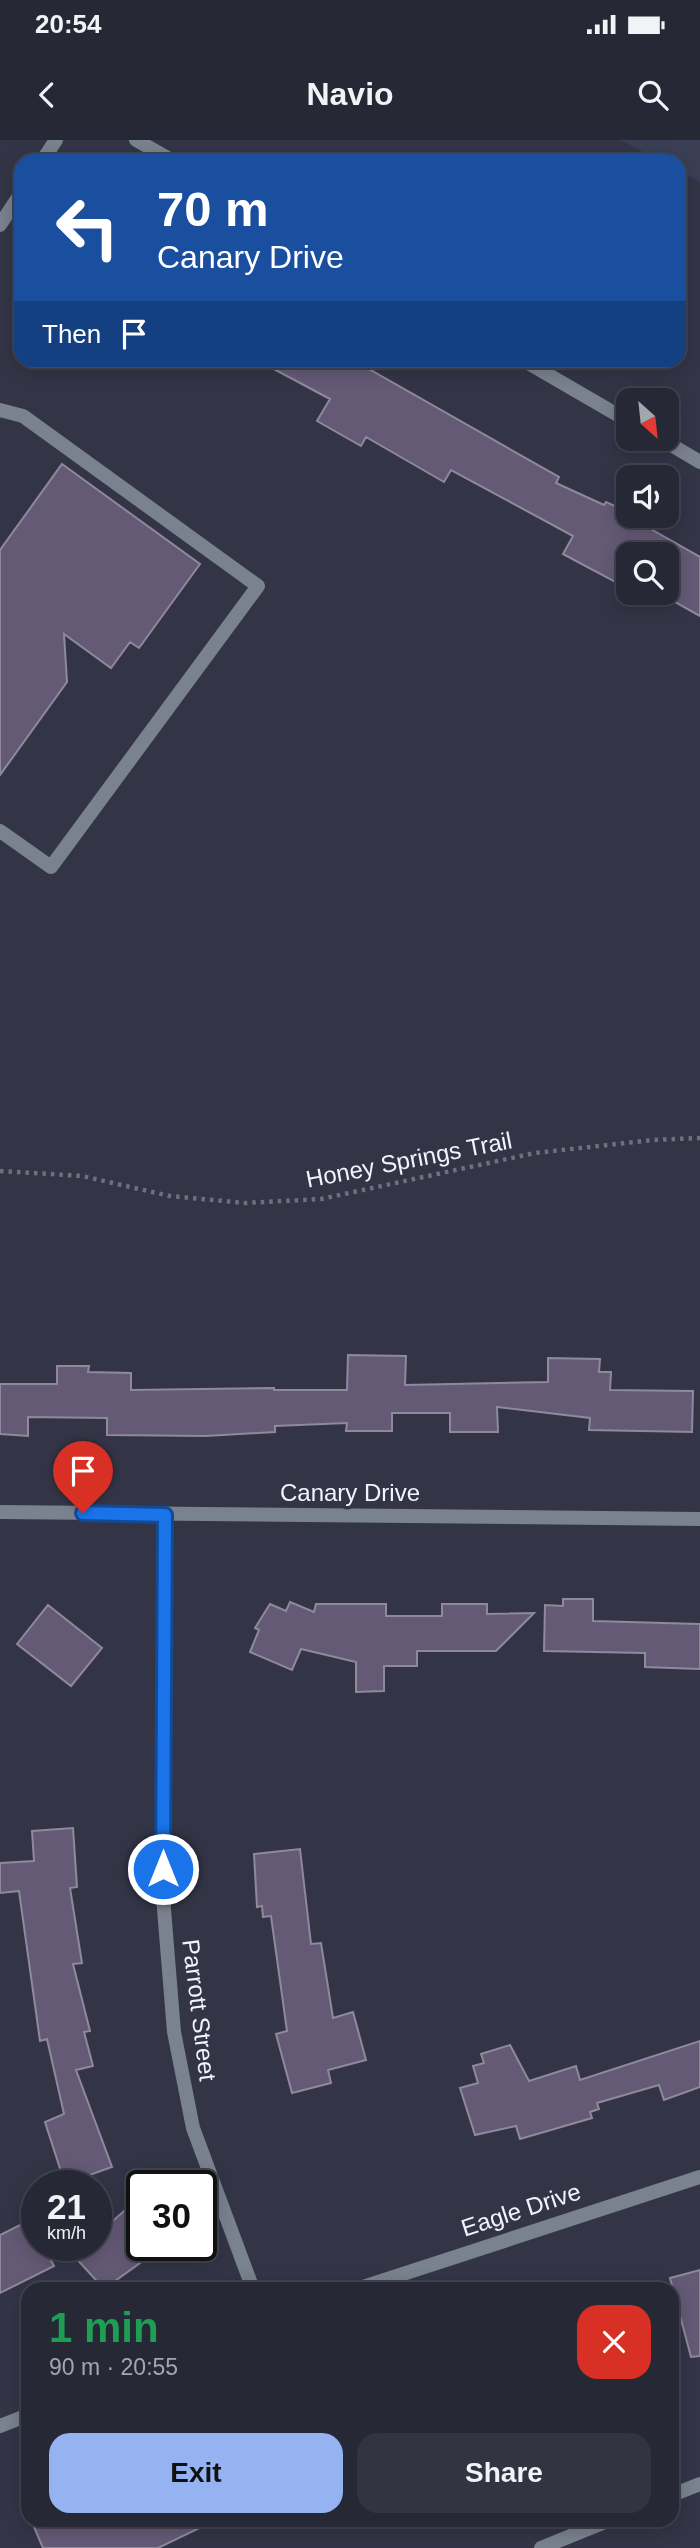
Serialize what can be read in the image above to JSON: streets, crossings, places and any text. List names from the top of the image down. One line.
{"streets":{"street":["Canary Drive","Parrott Street","Eagle Drive"],"path":["Honey Springs Trail"]},"crossings":[["Canary Drive","Parrott Street"]],"north":"bottom right","page":{"status":"20:54","header":"Navio","turn":["70 m","Canary Drive"],"then":"Then","speed":"21 km/h","limit":"30","heading":["1 min","90 m · 20:55"],"buttons":["Exit","Share"]}}
